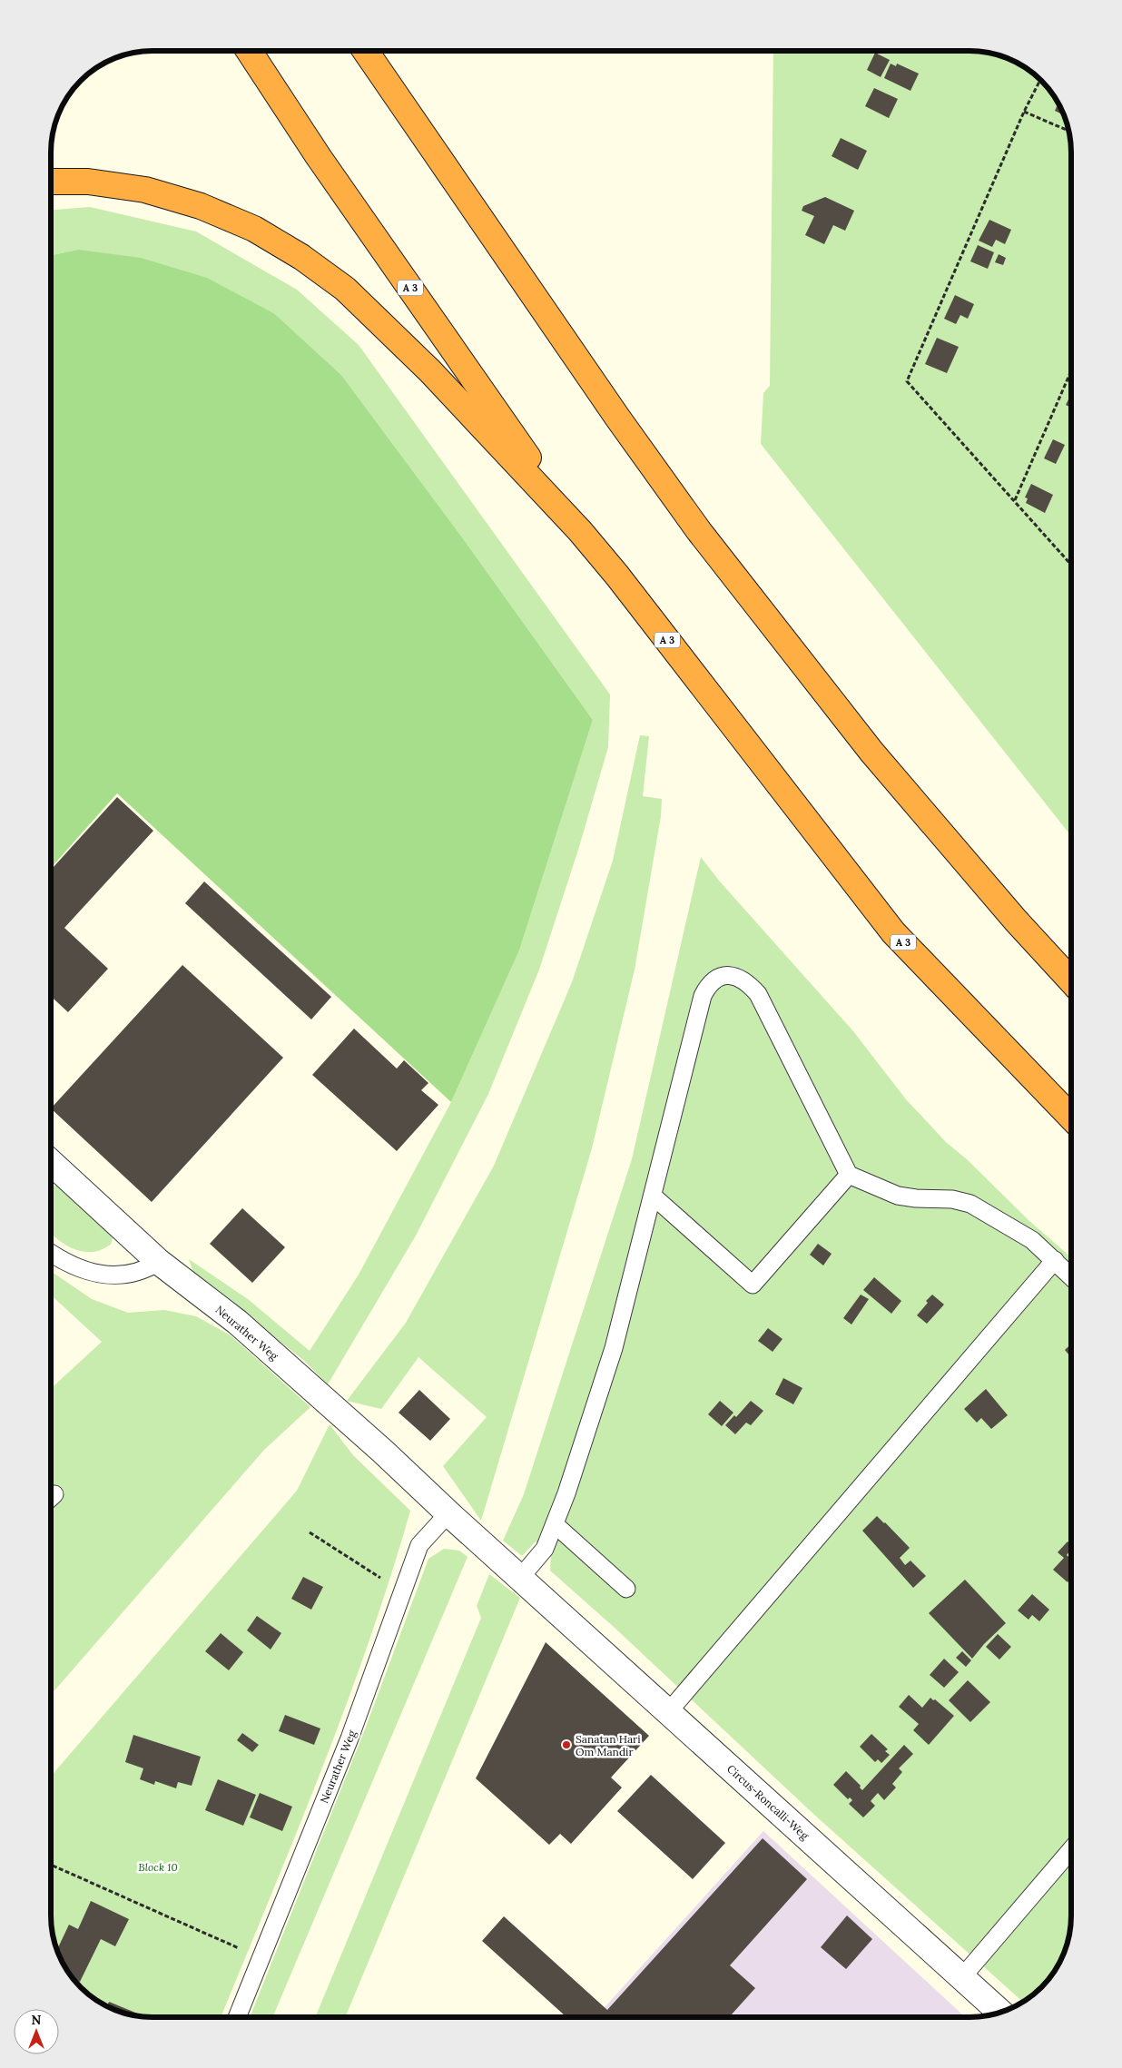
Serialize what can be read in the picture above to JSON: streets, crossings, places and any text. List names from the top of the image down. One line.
{"streets":{"highway":["A 3"],"street":["Neurather Weg","Circus-Roncalli-Weg"]},"crossings":[["Neurather Weg","Circus-Roncalli-Weg"]],"parks":["Block 10"],"places":["Sanatan Hari Om Mandir"],"north":"top"}
